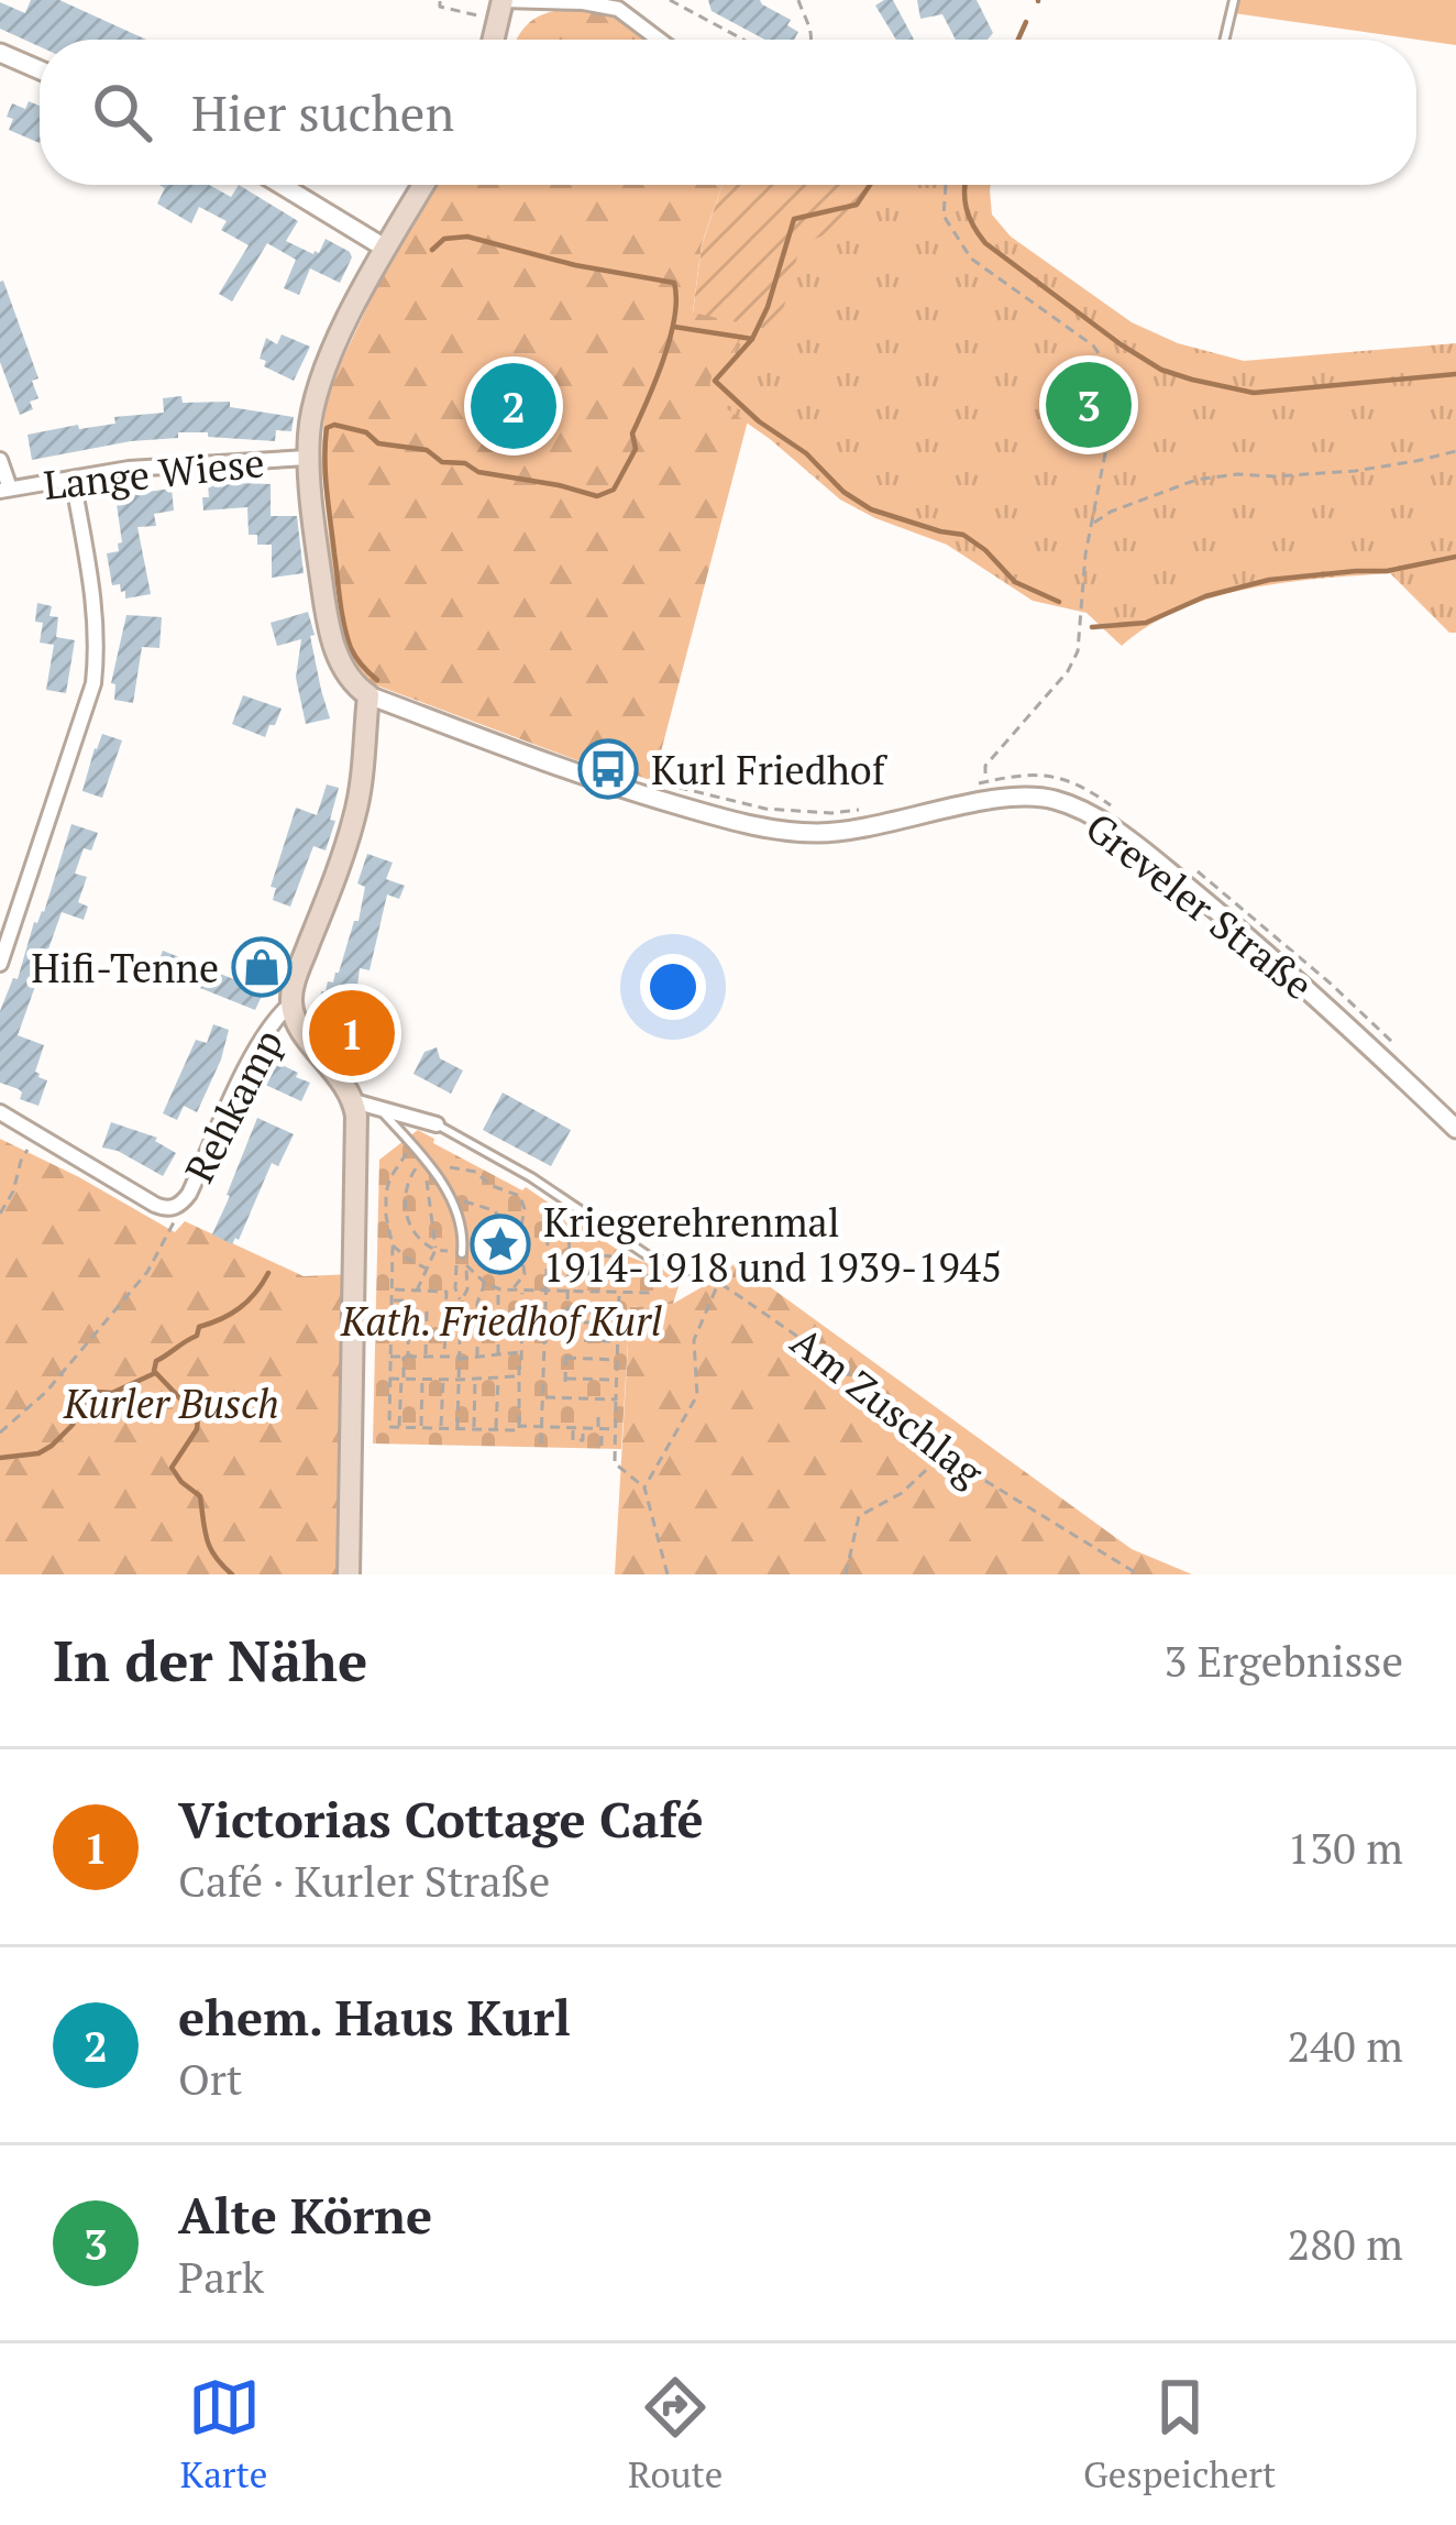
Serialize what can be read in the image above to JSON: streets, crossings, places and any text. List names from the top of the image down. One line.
{"streets":{"street":["Lange Wiese","Greveler Straße","Rehkamp"],"path":["Am Zuschlag"]},"parks":["Kath. Friedhof Kurl","Kurler Busch"],"places":{"bus stop":["Kurl Friedhof"],"shop":["Hifi-Tenne"],"place":["Kriegerehrenmal 1914-1918 und 1939-1945"]},"page":{"search":"Hier suchen","pins":["3","2","1"],"heading":["In der Nähe","3 Ergebnisse"],"list":[{"mark":"1","name":"Victorias Cottage Café","note":"Café · Kurler Straße","value":"130 m"},{"mark":"2","name":"ehem. Haus Kurl","note":"Ort","value":"240 m"},{"mark":"3","name":"Alte Körne","note":"Park","value":"280 m"}],"nav":["Karte","Route","Gespeichert"]}}
